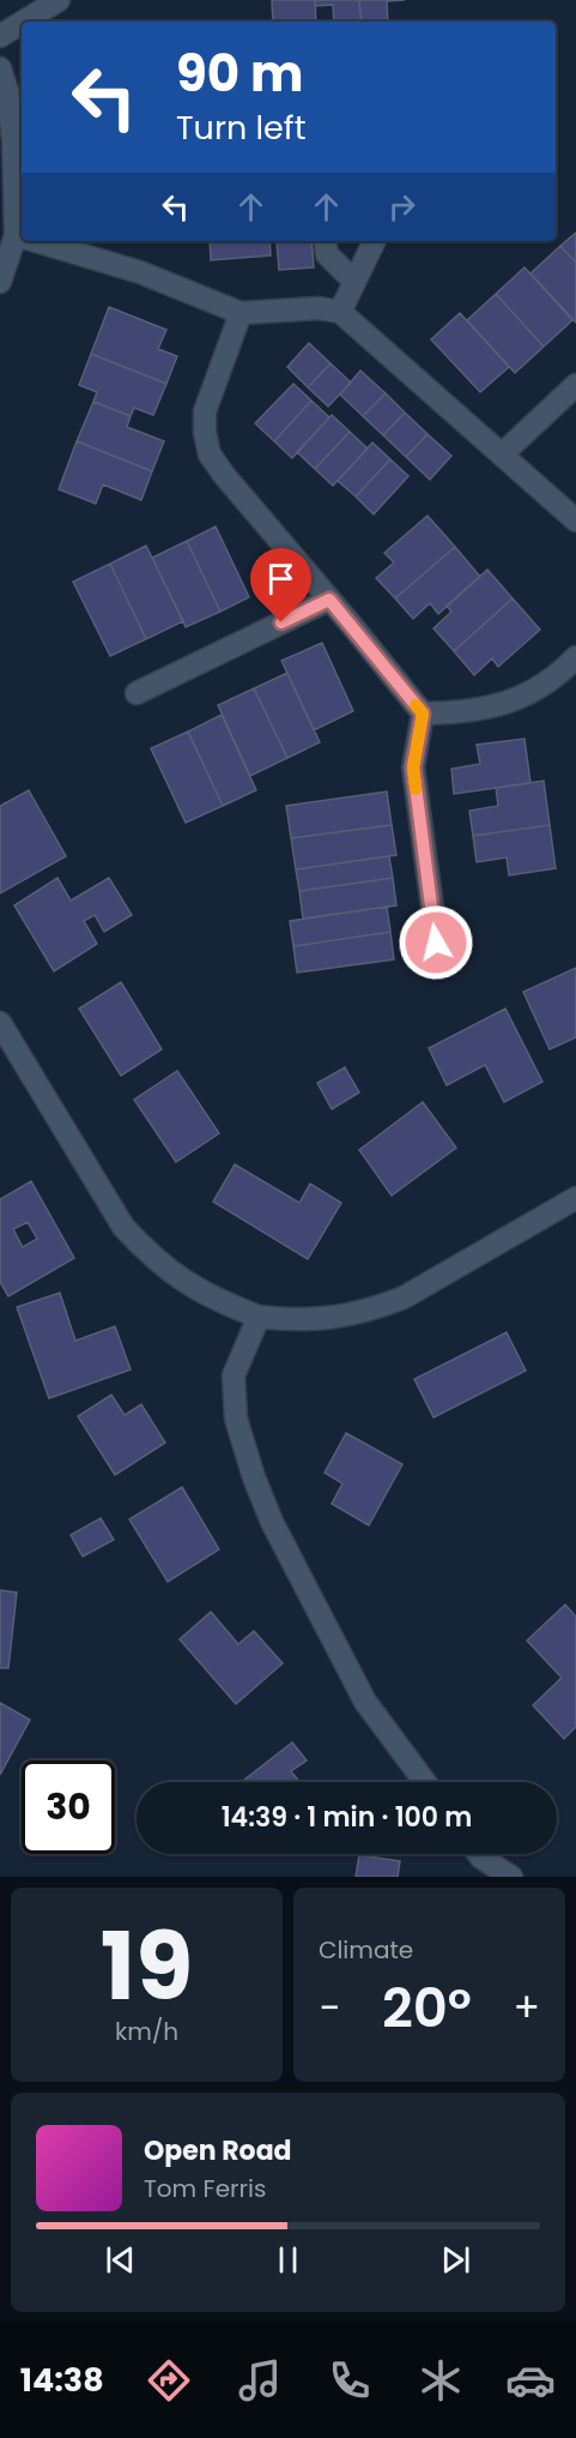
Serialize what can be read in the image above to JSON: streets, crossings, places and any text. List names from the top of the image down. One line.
{"page":{"turn":["90 m","Turn left"],"limit":"30","trip":"14:39 · 1 min · 100 m","tile":[["19","km/h"],"Climate"],"heat":["−","20°","+"],"song":["Open Road","Tom Ferris"],"tabs":"14:38"}}
